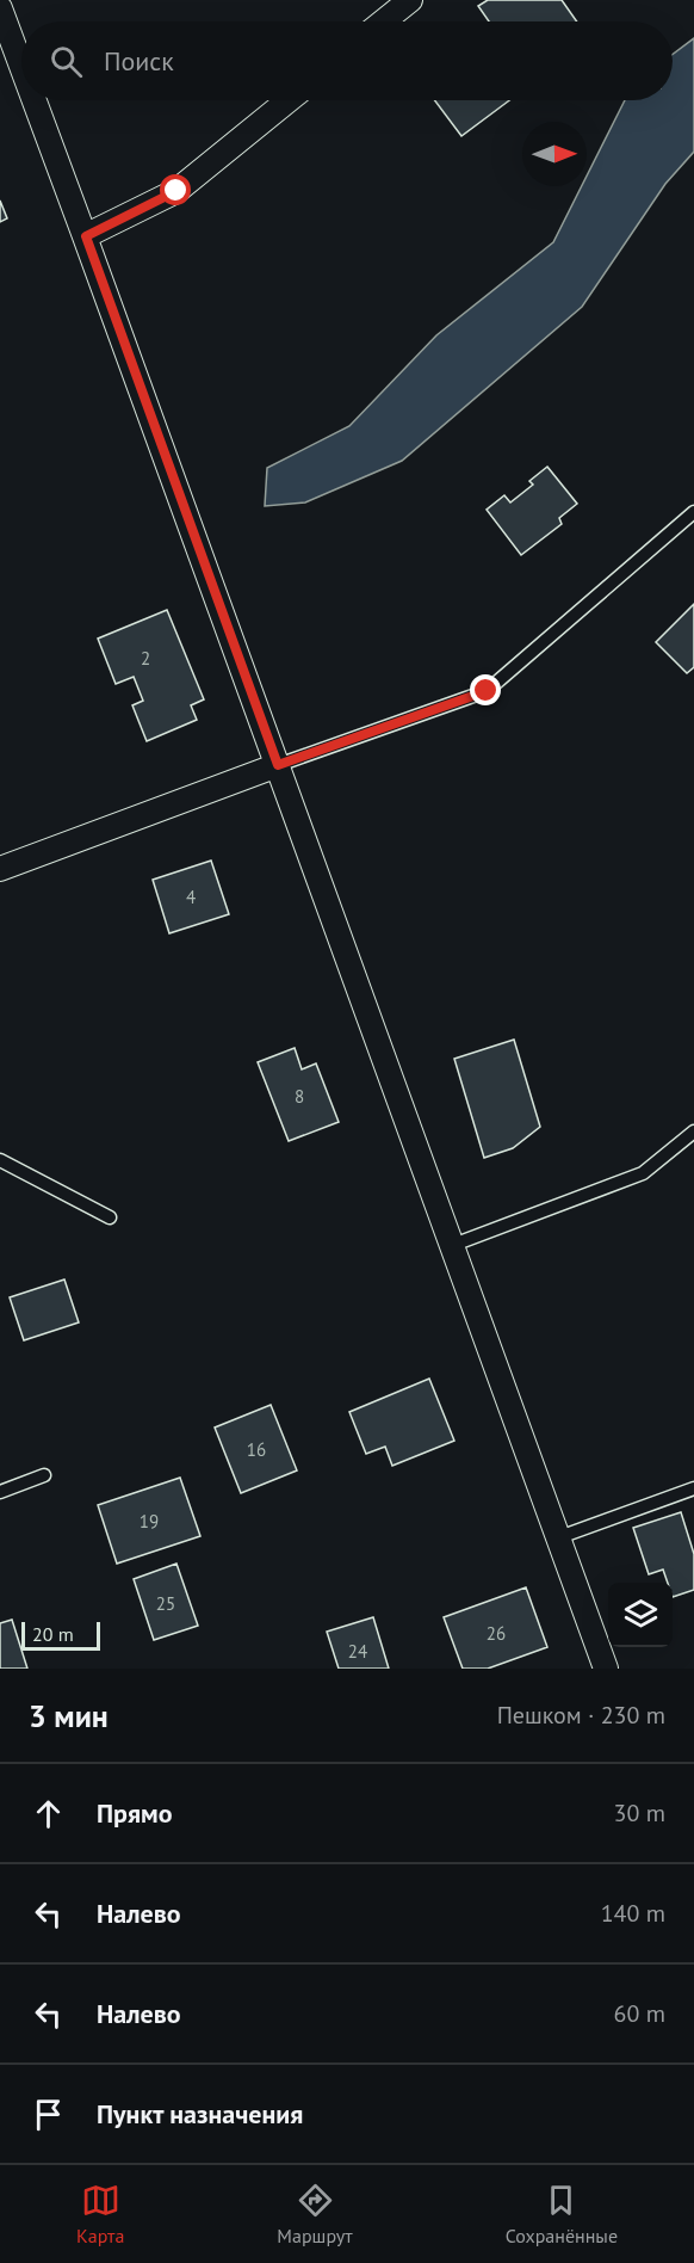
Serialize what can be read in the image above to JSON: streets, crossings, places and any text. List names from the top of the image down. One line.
{"house_numbers":["2","4","8","16","19","25","26","24"],"scale_bar":"20 m","north":"right","page":{"search":"Поиск","scale":"20 m","heading":["3 мин","Пешком · 230 m"],"list":[["Прямо","30 m"],["Налево","140 m"],["Налево","60 m"],"Пункт назначения"],"nav":["Карта","Маршрут","Сохранённые"]}}
